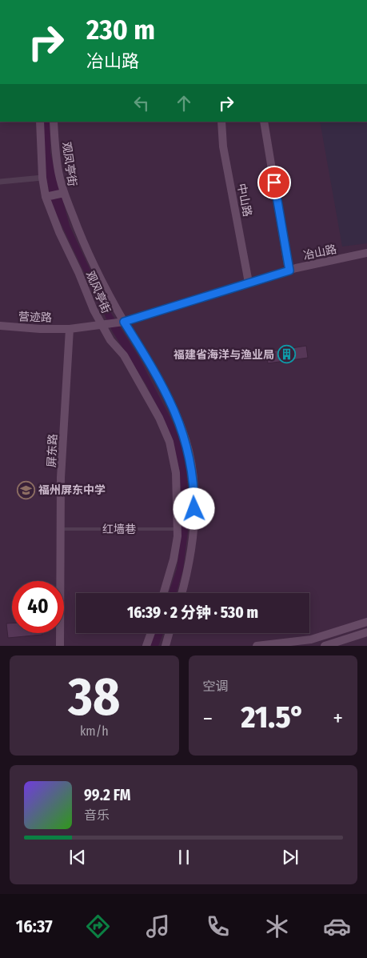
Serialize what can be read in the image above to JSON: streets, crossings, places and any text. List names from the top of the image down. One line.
{"streets":{"street":["观凤亭街","中山路","冶山路","观风亭街","营迹路","屏东路"],"lane":["红墙巷"]},"crossings":[["观凤亭街","观风亭街"],["中山路","冶山路"],["冶山路","观风亭街"],["冶山路","营迹路"],["冶山路","屏东路"],["观风亭街","红墙巷"],["营迹路","屏东路"],["屏东路","红墙巷"]],"places":{"building":["福建省海洋与渔业局"],"school or university":["福州屏东中学"]},"page":{"turn":["230 m","冶山路"],"limit":"40","trip":"16:39 · 2 分钟 · 530 m","tile":[["38","km/h"],"空调"],"heat":["−","21.5°","+"],"song":["99.2 FM","音乐"],"tabs":"16:37"}}
